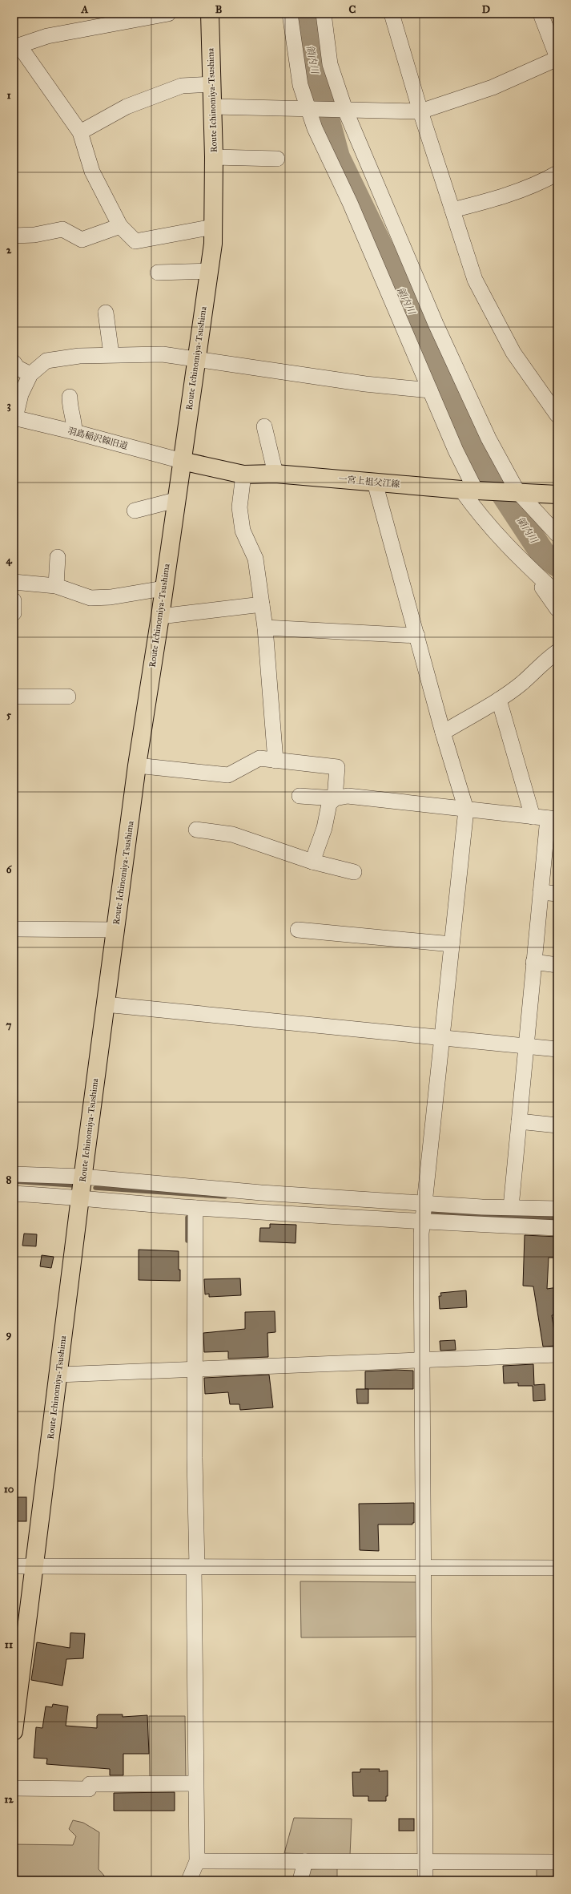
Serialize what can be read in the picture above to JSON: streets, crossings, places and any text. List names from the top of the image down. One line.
{"streets":{"main road":["Route Ichinomiya-Tsushima","一宮上祖父江線"],"street":["羽島稲沢線旧道"]},"crossings":[["Route Ichinomiya-Tsushima","羽島稲沢線旧道"],["Route Ichinomiya-Tsushima","一宮上祖父江線"],["羽島稲沢線旧道","一宮上祖父江線"]],"water":["領内川"],"grid":{"columns":["A","B","C","D"],"rows":["1","2","3","4","5","6","7","8","9","10","11","12"]}}
